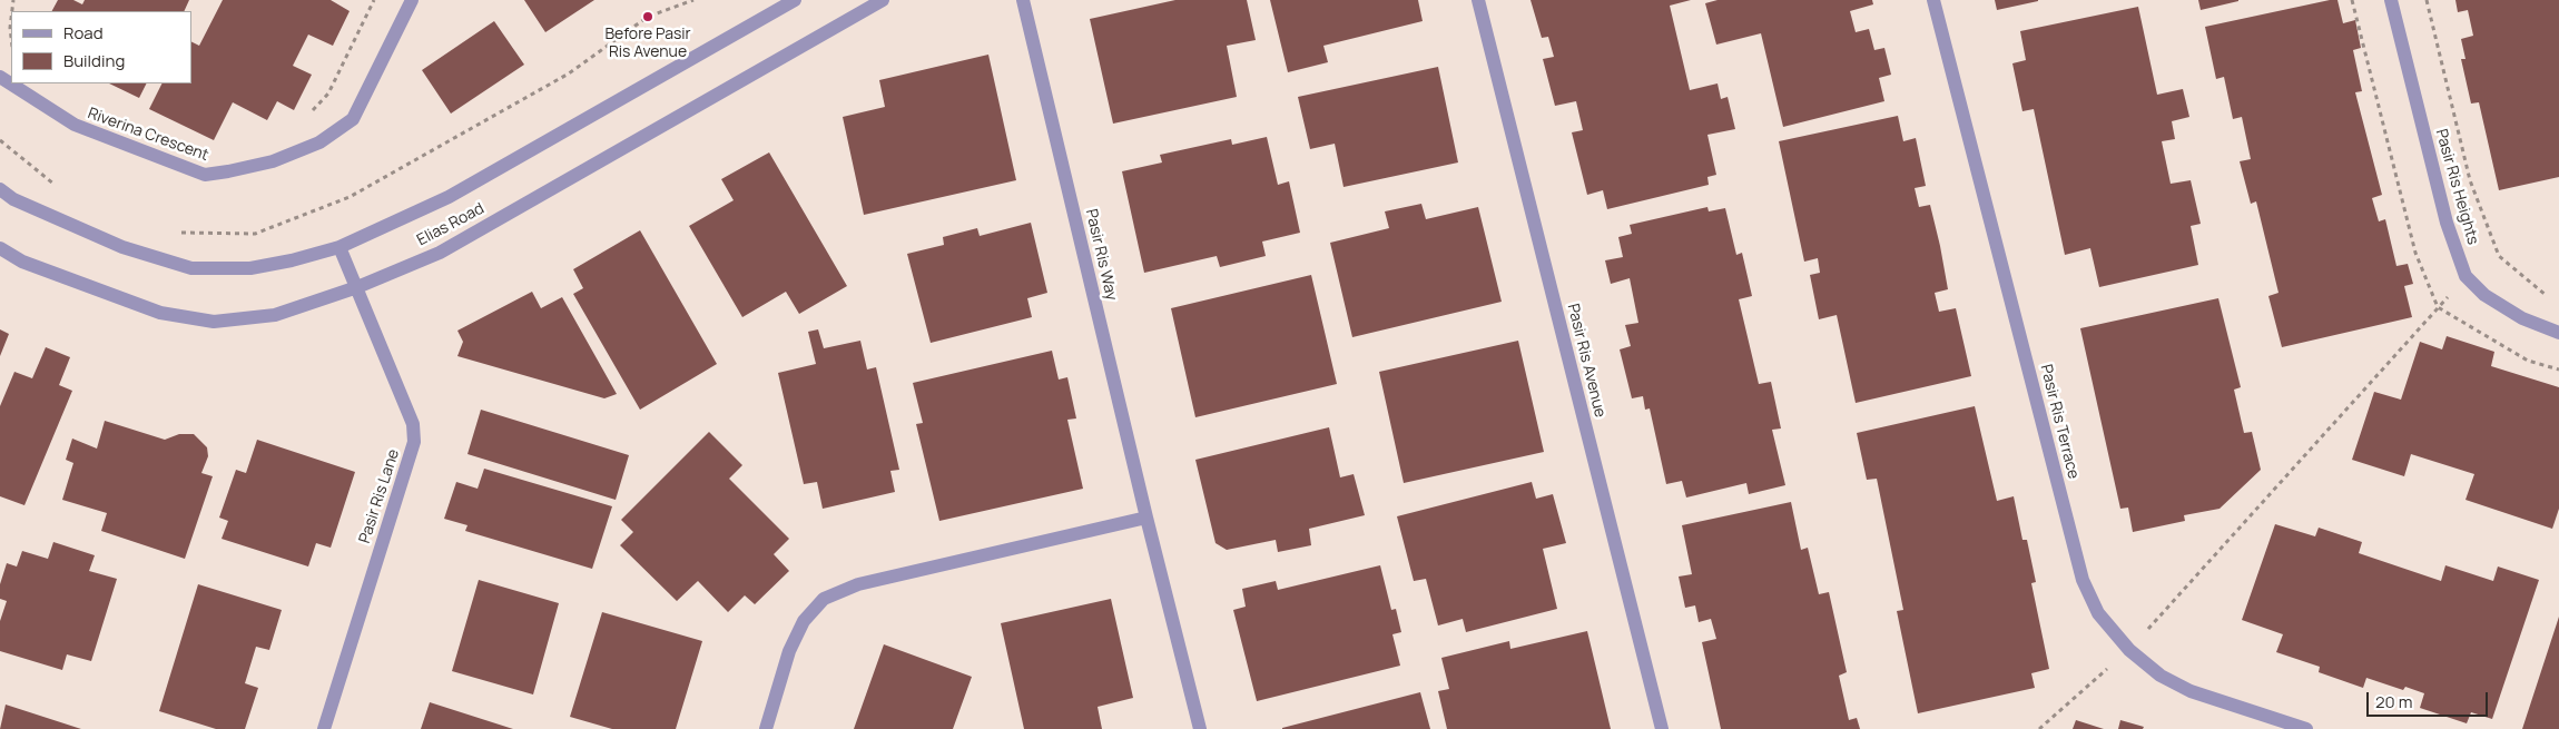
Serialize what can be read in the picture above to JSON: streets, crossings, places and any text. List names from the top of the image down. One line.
{"streets":{"street":["Riverina Crescent","Pasir Ris Heights","Elias Road","Pasir Ris Way","Pasir Ris Avenue","Pasir Ris Terrace","Pasir Ris Lane"]},"crossings":[["Elias Road","Pasir Ris Lane"]],"places":["Before Pasir Ris Avenue"],"legend":["Road","Building"],"scale_bar":"20 m"}
